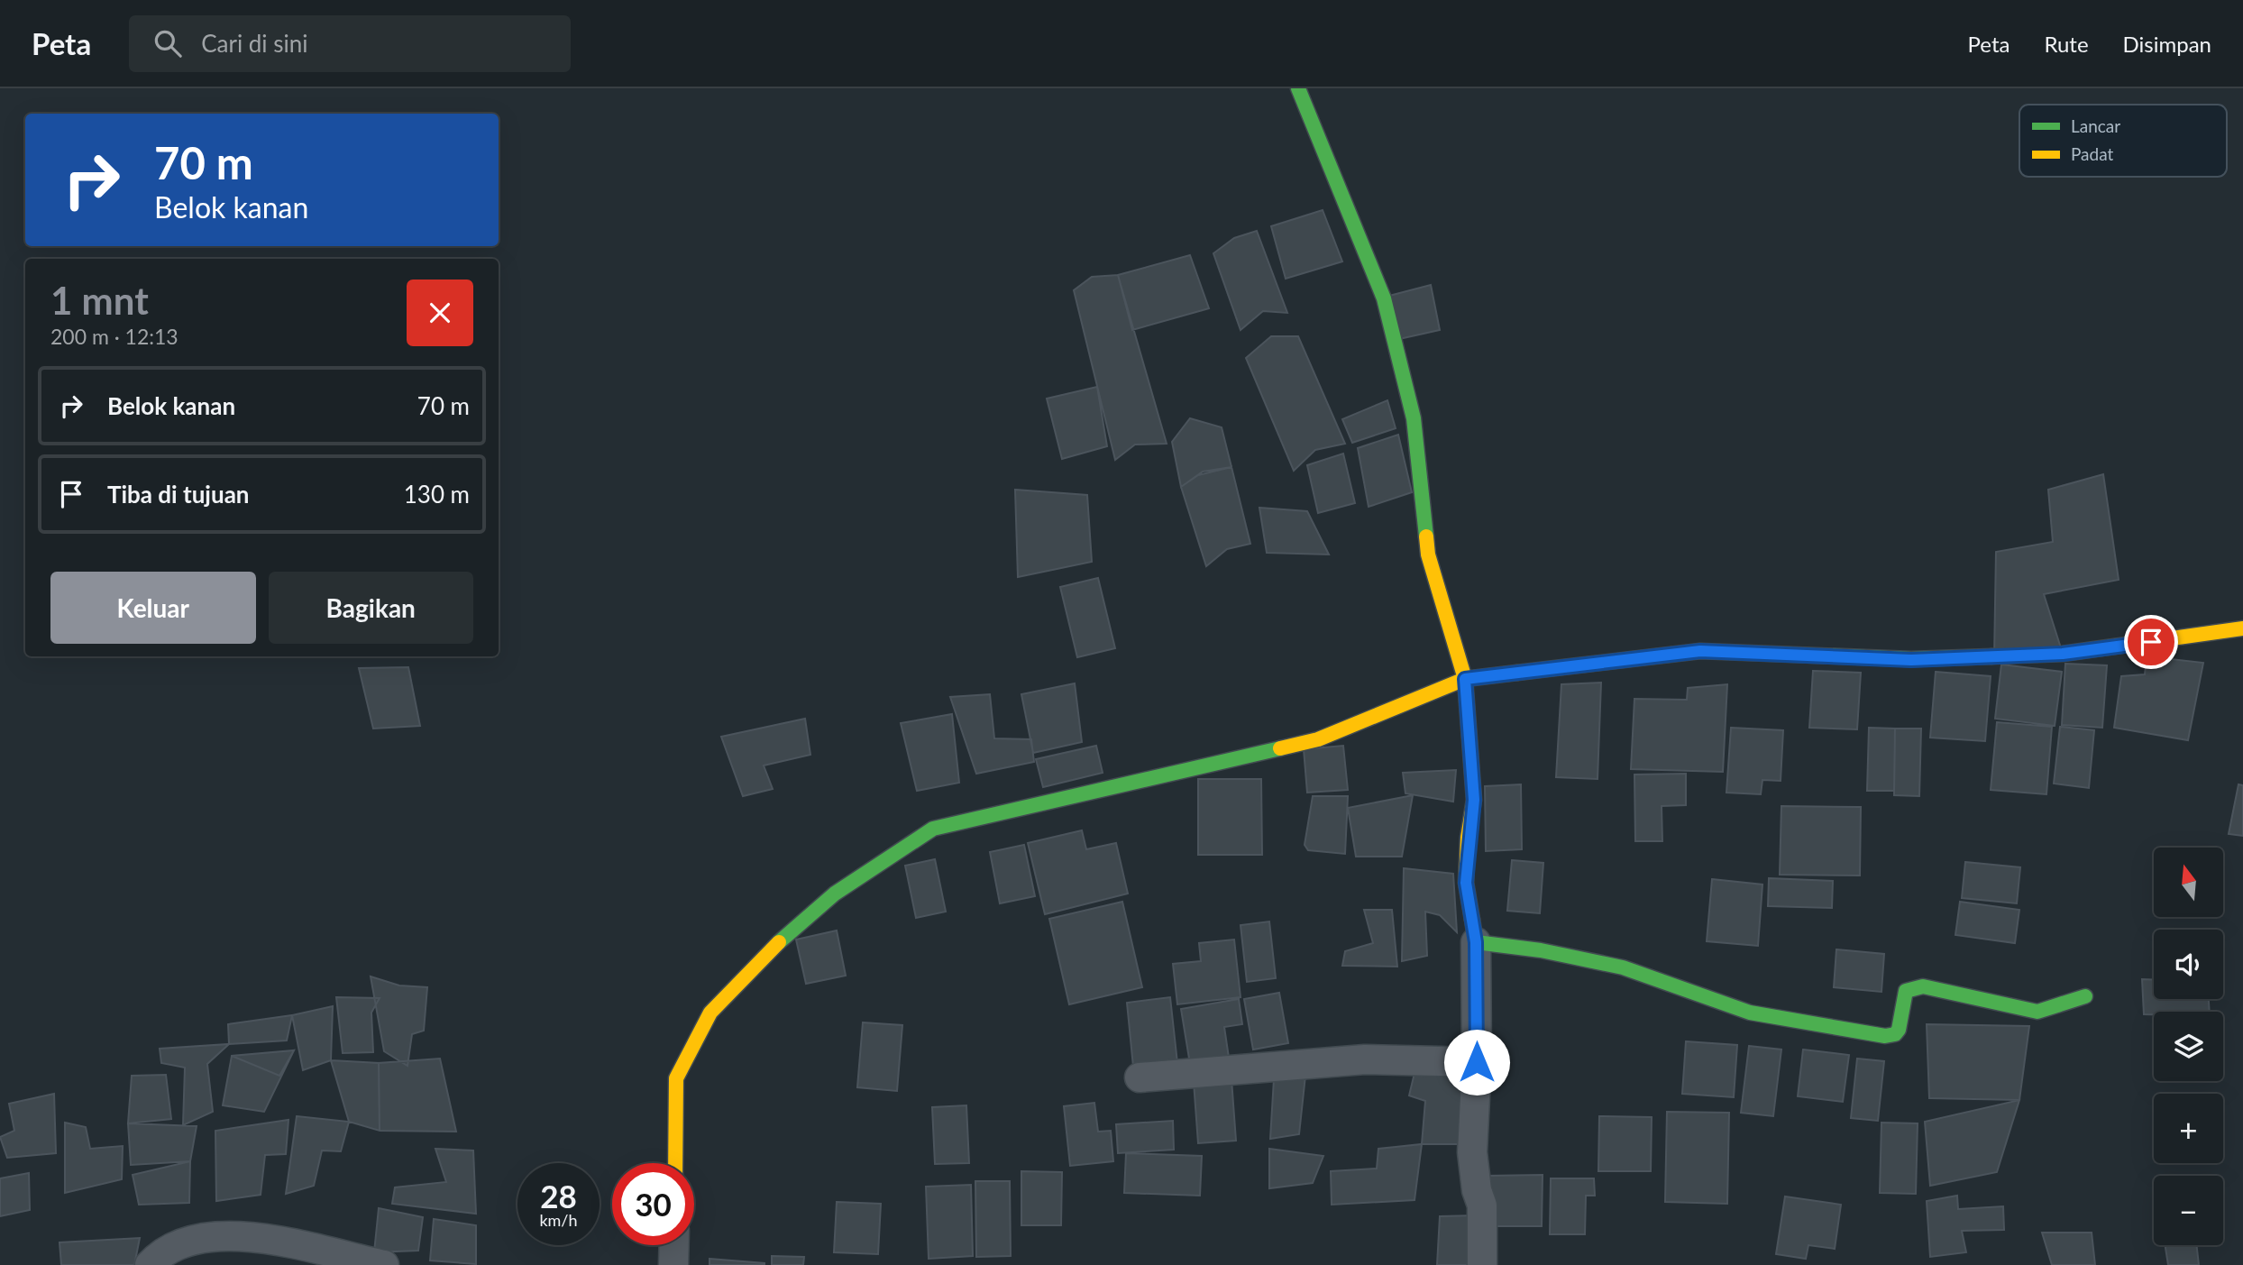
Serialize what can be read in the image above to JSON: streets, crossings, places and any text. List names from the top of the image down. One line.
{"legend":["Lancar","Padat"],"north":"top","page":{"header":"Peta","search":"Cari di sini","nav":["Peta","Rute","Disimpan"],"turn":["70 m","Belok kanan"],"heading":["1 mnt","200 m · 12:13"],"list":[{"name":"Belok kanan","value":"70 m"},{"name":"Tiba di tujuan","value":"130 m"}],"buttons":["Keluar","Bagikan"],"map_buttons":["+","−"],"speed":"28 km/h","limit":"30"}}
